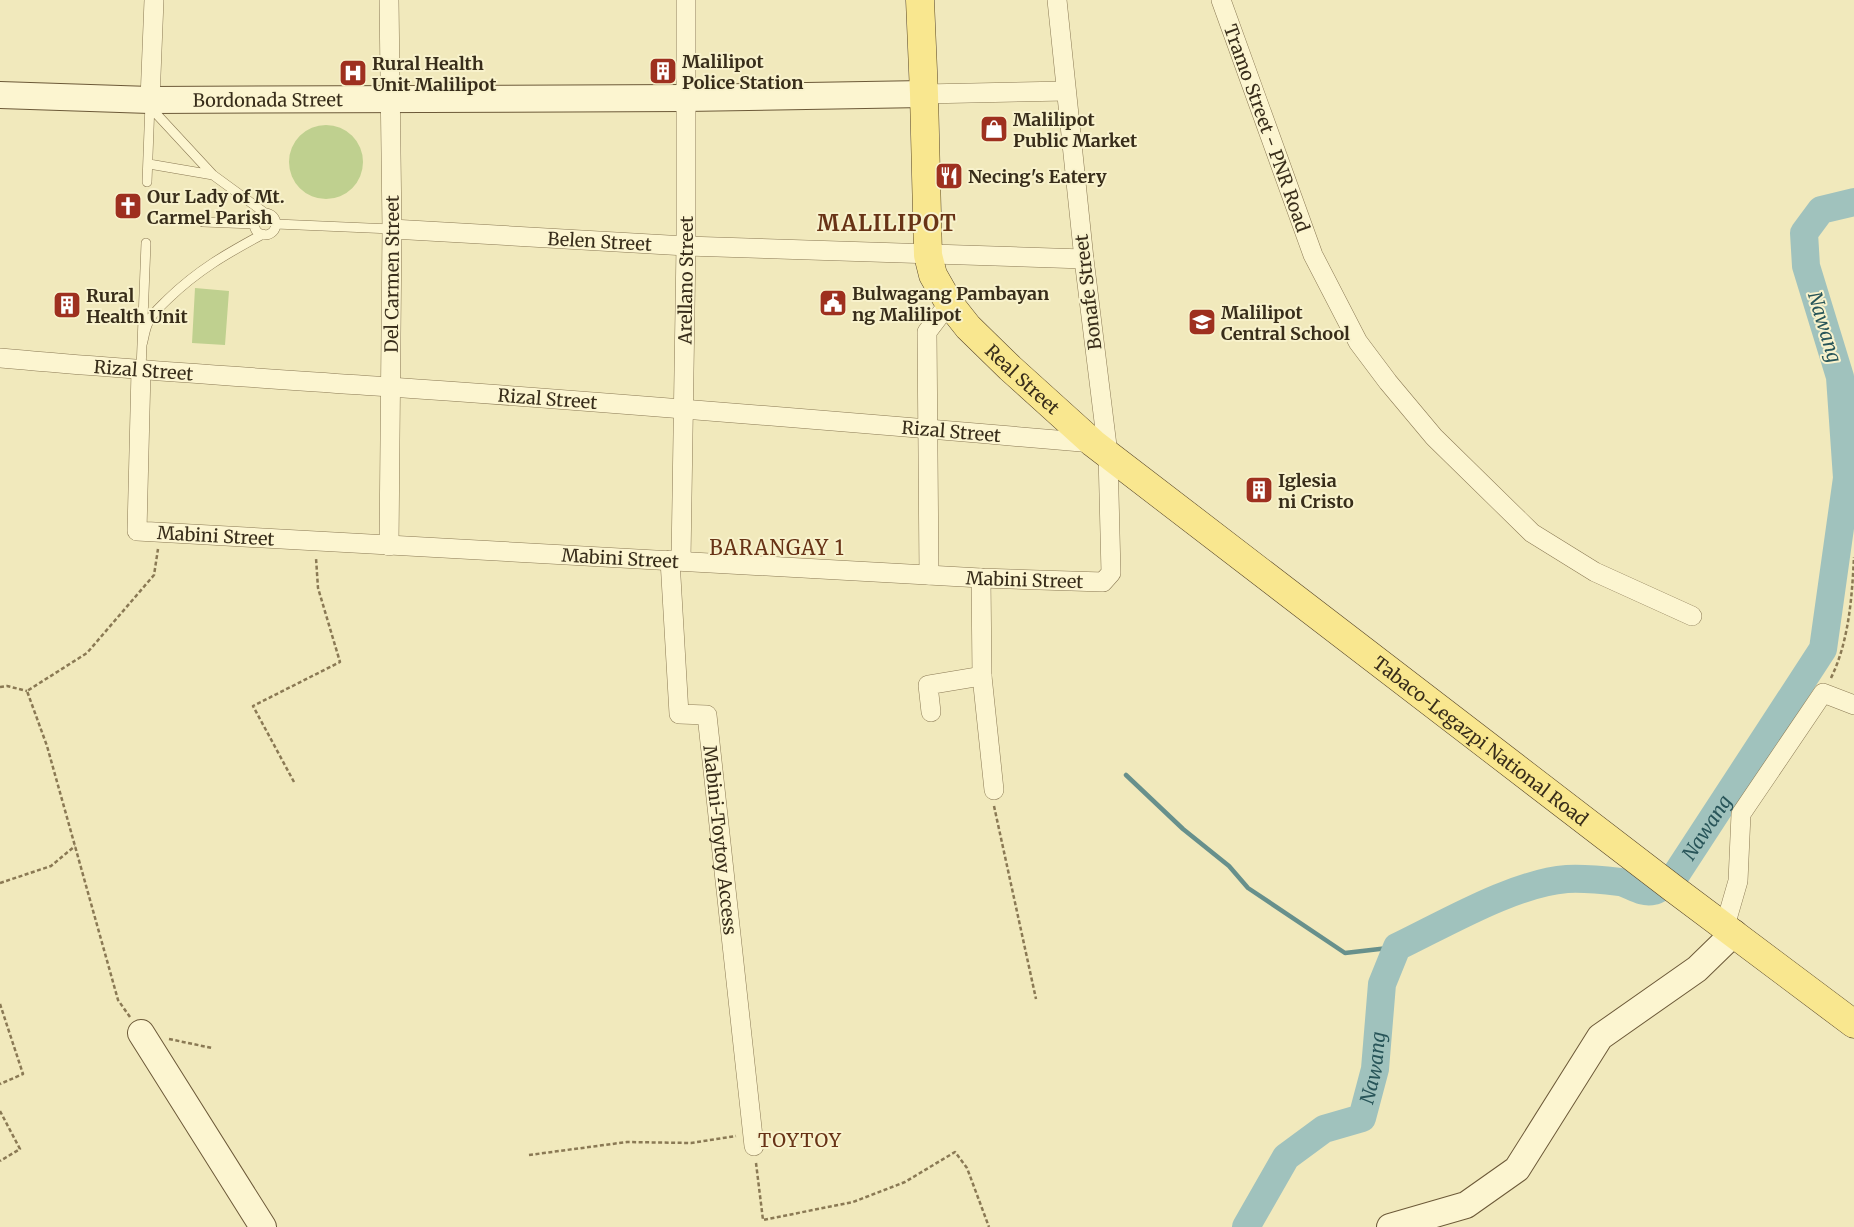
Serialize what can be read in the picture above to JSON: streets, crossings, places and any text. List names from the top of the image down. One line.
{"streets":{"main road":["Real Street","Tabaco-Legazpi National Road"],"street":["Bordonada Street","Tramo Street - PNR Road","Belen Street","Del Carmen Street","Arellano Street","Bonafe Street","Rizal Street","Mabini Street","Mabini-Toytoy Access"]},"crossings":[["Bordonada Street","Del Carmen Street"],["Bordonada Street","Arellano Street"],["Bordonada Street","Real Street"],["Belen Street","Del Carmen Street"],["Belen Street","Arellano Street"],["Belen Street","Bonafe Street"],["Belen Street","Real Street"],["Del Carmen Street","Rizal Street"],["Del Carmen Street","Mabini Street"],["Arellano Street","Rizal Street"],["Arellano Street","Mabini Street"],["Arellano Street","Mabini-Toytoy Access"],["Bonafe Street","Rizal Street"],["Bonafe Street","Real Street"],["Bonafe Street","Mabini Street"],["Bonafe Street","Tabaco-Legazpi National Road"],["Rizal Street","Real Street"],["Rizal Street","Mabini Street"],["Rizal Street","Tabaco-Legazpi National Road"],["Real Street","Tabaco-Legazpi National Road"],["Mabini Street","Mabini-Toytoy Access"]],"districts":["MALILIPOT","BARANGAY 1","TOYTOY"],"water":["Nawang"],"places":{"building":["Malilipot Police Station","Rural Health Unit","Iglesia ni Cristo"],"hospital":["Rural Health Unit Malilipot"],"shop":["Malilipot Public Market"],"restaurant":["Necing's Eatery"],"church":["Our Lady of Mt. Carmel Parish"],"public building":["Bulwagang Pambayan ng Malilipot"],"school or university":["Malilipot Central School"]}}
